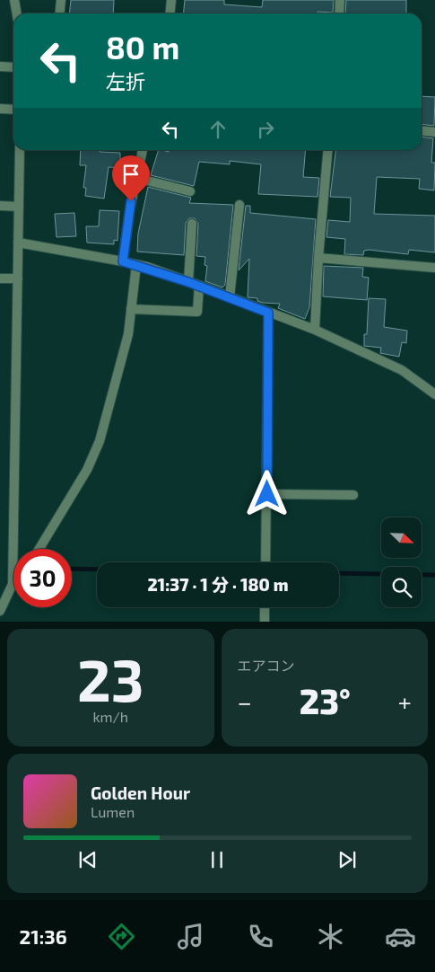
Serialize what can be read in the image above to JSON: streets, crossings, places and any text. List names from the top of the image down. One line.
{"north":"bottom right","page":{"turn":["80 m","左折"],"limit":"30","trip":"21:37 · 1 分 · 180 m","tile":[["23","km/h"],"エアコン"],"heat":["−","23°","+"],"song":["Golden Hour","Lumen"],"tabs":"21:36"}}
